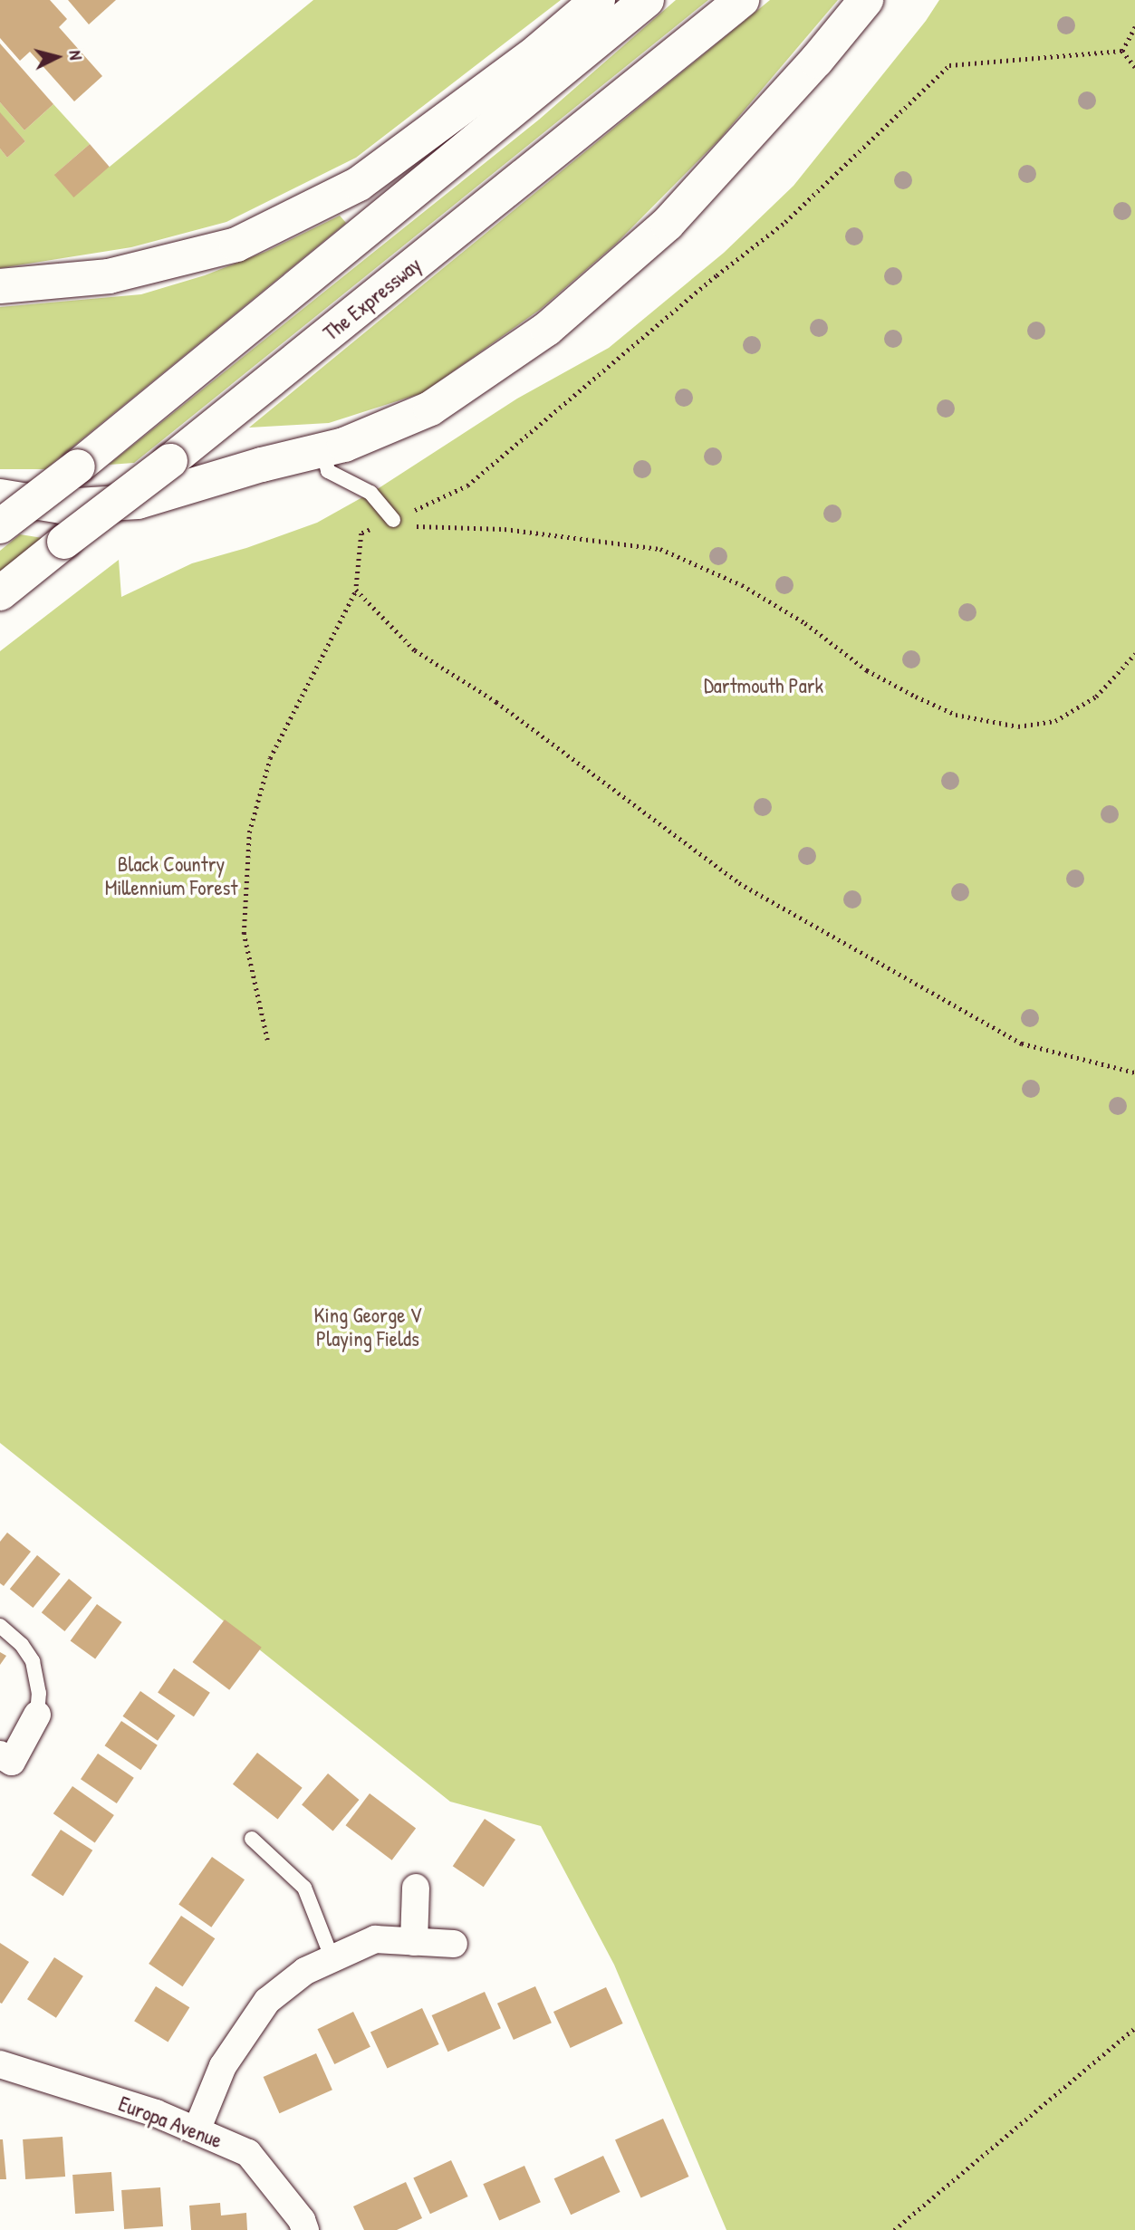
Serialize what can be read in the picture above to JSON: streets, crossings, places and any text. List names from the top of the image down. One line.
{"streets":{"highway":["The Expressway"],"street":["Europa Avenue"]},"parks":["Dartmouth Park","Black Country Millennium Forest","King George V Playing Fields"],"north":"right"}
